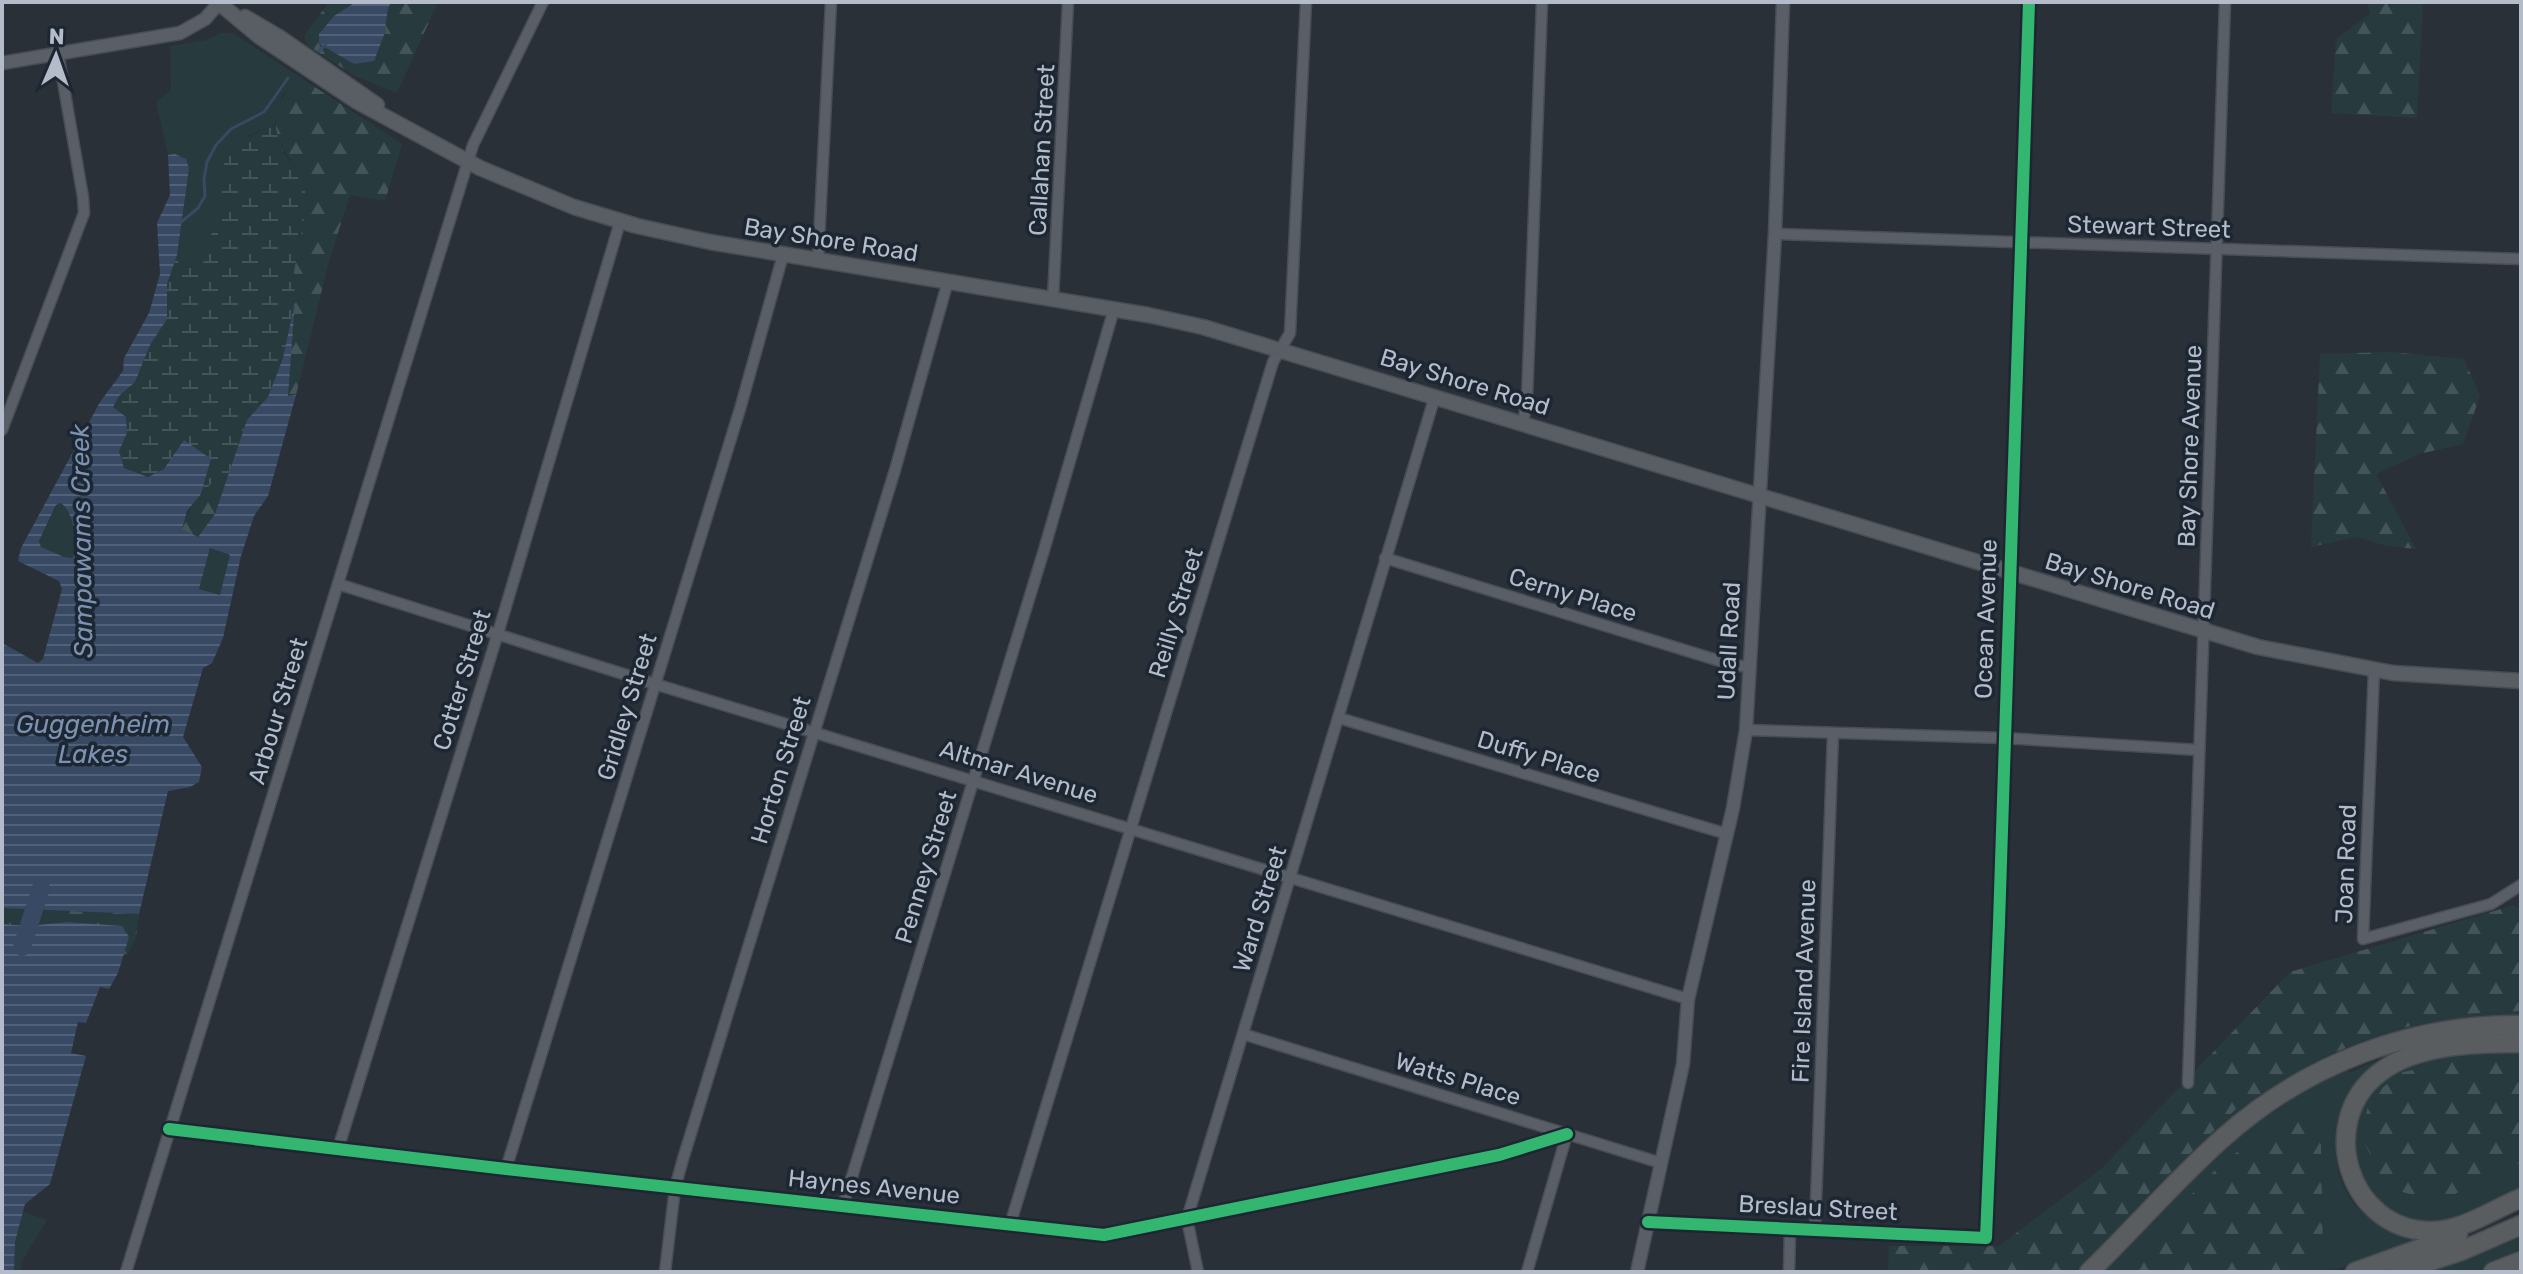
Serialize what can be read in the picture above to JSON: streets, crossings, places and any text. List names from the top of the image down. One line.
{"streets":{"main road":["Bay Shore Road"],"street":["Callahan Street","Stewart Street","Bay Shore Avenue","Cerny Place","Reilly Street","Ocean Avenue","Udall Road","Cotter Street","Gridley Street","Arbour Street","Duffy Place","Horton Street","Altmar Avenue","Joan Road","Penney Street","Ward Street","Fire Island Avenue","Watts Place","Haynes Avenue","Breslau Street"]},"crossings":[["Callahan Street","Bay Shore Road"],["Stewart Street","Bay Shore Avenue"],["Stewart Street","Ocean Avenue"],["Stewart Street","Udall Road"],["Bay Shore Road","Bay Shore Avenue"],["Bay Shore Road","Reilly Street"],["Bay Shore Road","Ocean Avenue"],["Bay Shore Road","Udall Road"],["Bay Shore Road","Cotter Street"],["Bay Shore Road","Gridley Street"],["Bay Shore Road","Arbour Street"],["Bay Shore Road","Horton Street"],["Bay Shore Road","Joan Road"],["Bay Shore Road","Penney Street"],["Bay Shore Road","Ward Street"],["Cerny Place","Udall Road"],["Cerny Place","Ward Street"],["Reilly Street","Altmar Avenue"],["Reilly Street","Haynes Avenue"],["Ocean Avenue","Breslau Street"],["Udall Road","Duffy Place"],["Udall Road","Altmar Avenue"],["Udall Road","Watts Place"],["Udall Road","Breslau Street"],["Cotter Street","Altmar Avenue"],["Cotter Street","Haynes Avenue"],["Gridley Street","Altmar Avenue"],["Gridley Street","Haynes Avenue"],["Arbour Street","Altmar Avenue"],["Arbour Street","Haynes Avenue"],["Duffy Place","Ward Street"],["Horton Street","Altmar Avenue"],["Horton Street","Haynes Avenue"],["Altmar Avenue","Penney Street"],["Altmar Avenue","Ward Street"],["Penney Street","Haynes Avenue"],["Ward Street","Watts Place"],["Ward Street","Haynes Avenue"],["Fire Island Avenue","Breslau Street"],["Watts Place","Haynes Avenue"]],"water":["Sampawams Creek","Guggenheim Lakes"],"north":"top"}
